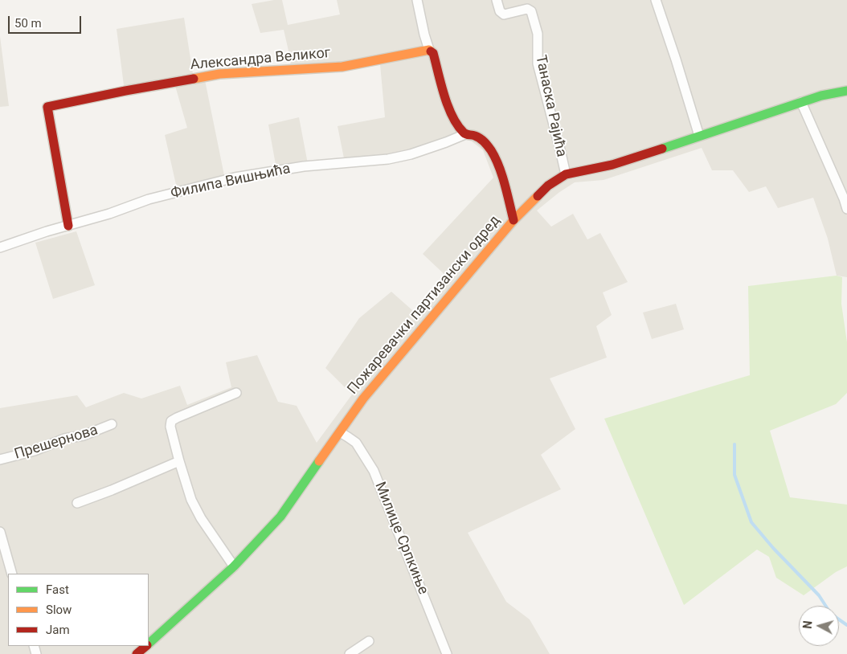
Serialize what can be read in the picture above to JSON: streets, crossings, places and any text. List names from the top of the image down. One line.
{"streets":{"street":["Александра Великог","Танаска Рајића","Филипа Вишњића","Пожаревачки партизански одред","Прешернова","Милице Српкиње"]},"crossings":[["Александра Великог","Филипа Вишњића"],["Танаска Рајића","Пожаревачки партизански одред"],["Пожаревачки партизански одред","Милице Српкиње"]],"legend":["Fast","Slow","Jam"],"scale_bar":"50 m","north":"left"}
